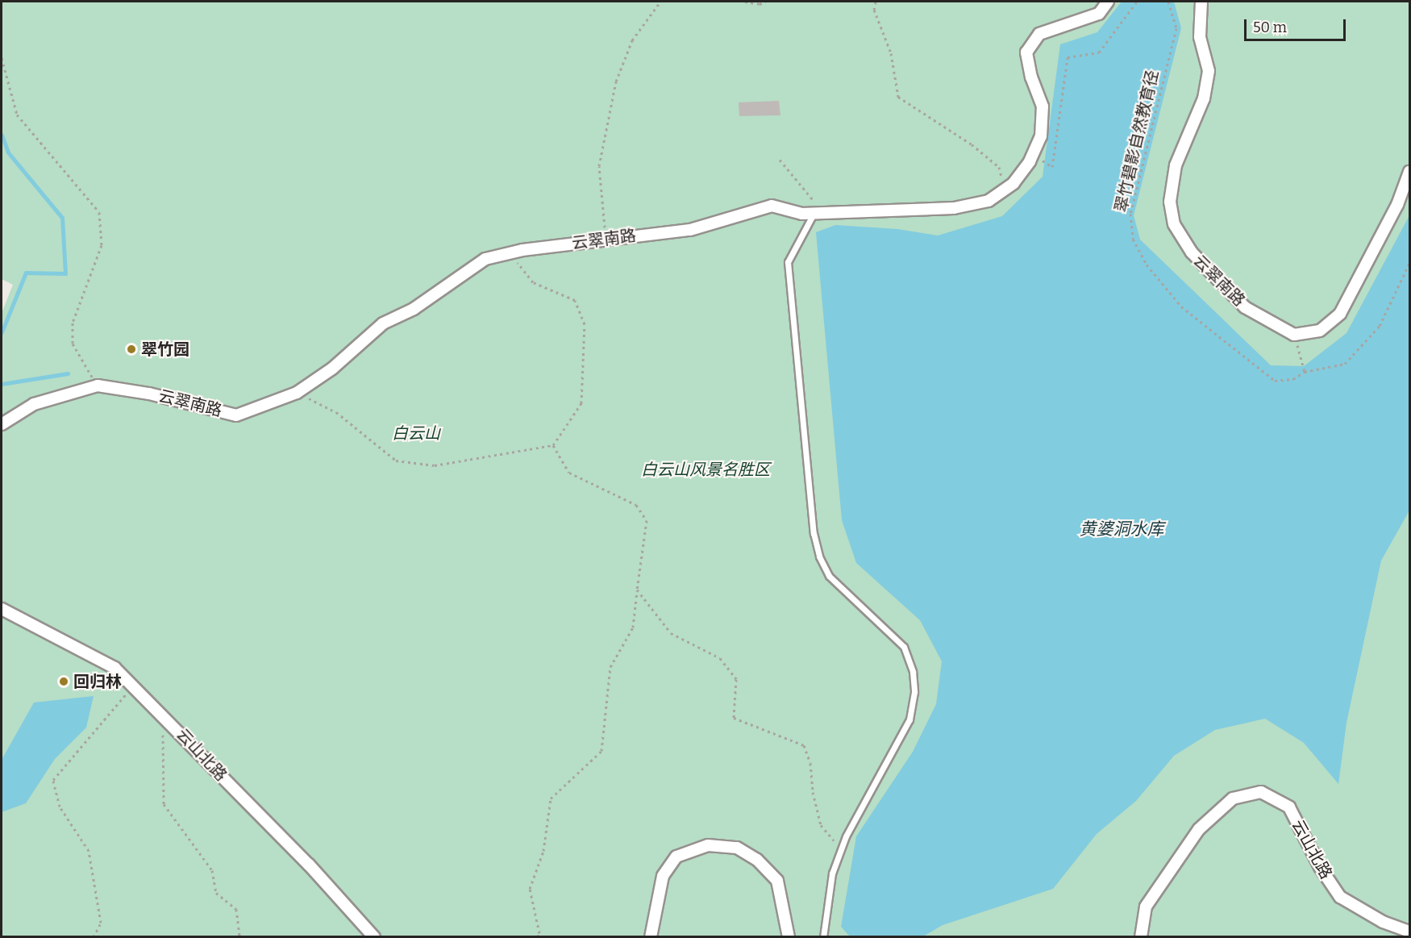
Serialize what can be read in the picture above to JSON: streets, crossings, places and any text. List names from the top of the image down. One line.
{"streets":{"street":["云翠南路","云山北路"],"path":["翠竹碧影自然教育径"]},"water":["黄婆洞水库"],"parks":["白云山","白云山风景名胜区"],"places":["翠竹园","回归林"],"scale_bar":"50 m"}
